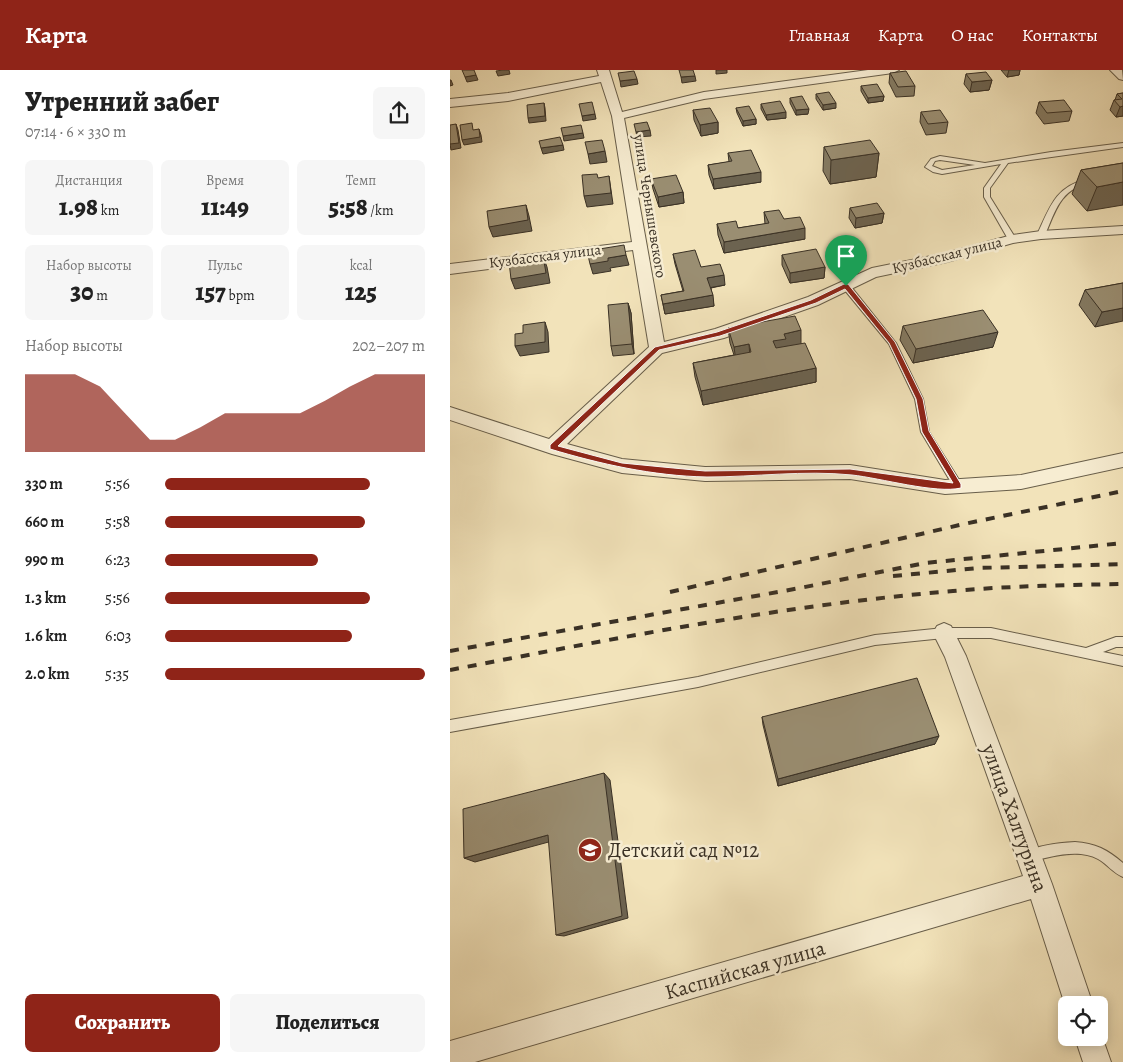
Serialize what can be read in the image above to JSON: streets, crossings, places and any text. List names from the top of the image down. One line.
{"streets":{"street":["улица Чернышевского","Кузбасская улица","улица Халтурина","Каспийская улица"]},"crossings":[["улица Чернышевского","Кузбасская улица"],["улица Халтурина","Каспийская улица"]],"places":{"school or university":["Детский сад №12"]},"page":{"header":"Карта","nav":["Главная","Карта","О нас","Контакты"],"heading":["Утренний забег","07:14 · 6 × 330 m"],"stats":[["Дистанция","1.98 km"],["Время","11:49"],["Темп","5:58 /km"],["Набор высоты","30 m"],["Пульс","157 bpm"],["kcal","125"]],"chart":["Набор высоты","202–207 m"],"list":[{"name":"330 m","note":"5:56"},{"name":"660 m","note":"5:58"},{"name":"990 m","note":"6:23"},{"name":"1.3 km","note":"5:56"},{"name":"1.6 km","note":"6:03"},{"name":"2.0 km","note":"5:35"}],"buttons":["Сохранить","Поделиться"]}}
